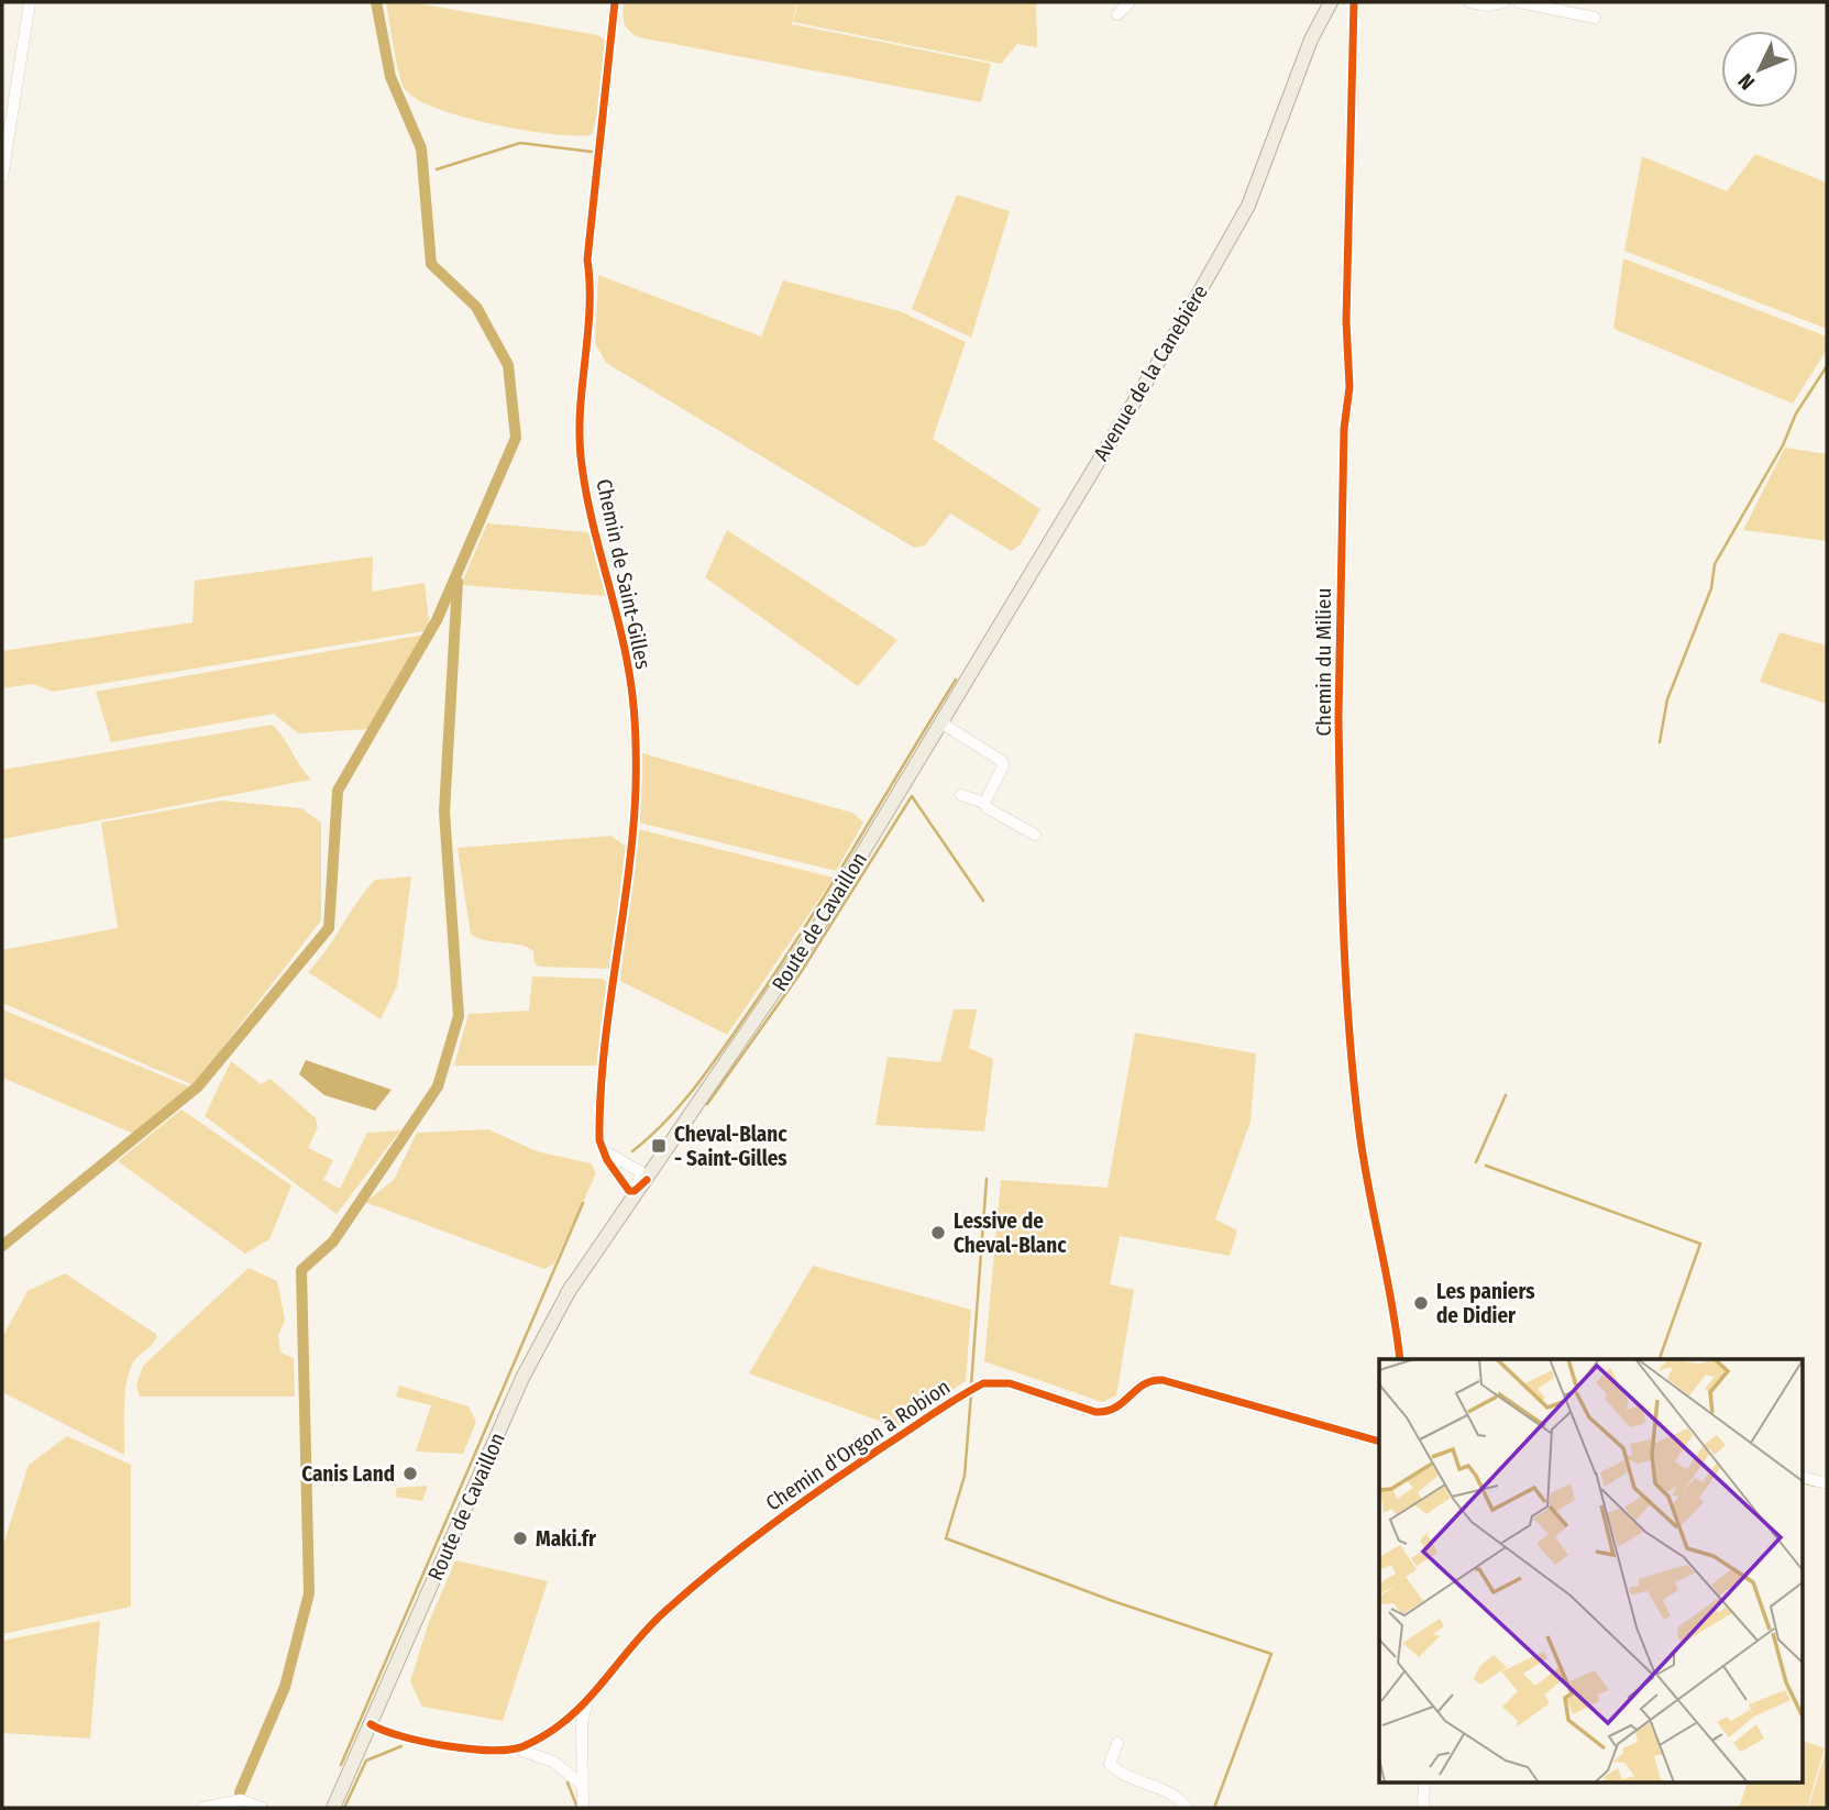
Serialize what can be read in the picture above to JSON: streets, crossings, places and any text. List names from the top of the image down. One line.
{"streets":{"main road":["Avenue de la Canebière","Route de Cavaillon"],"street":["Chemin de Saint-Gilles","Chemin du Milieu","Chemin d'Orgon à Robion"]},"crossings":[["Avenue de la Canebière","Route de Cavaillon"],["Chemin de Saint-Gilles","Route de Cavaillon"],["Route de Cavaillon","Chemin d'Orgon à Robion"]],"places":{"transit":["Cheval-Blanc - Saint-Gilles"],"other":["Lessive de Cheval-Blanc","Les paniers de Didier","Canis Land","Maki.fr"]},"north":"bottom left"}
